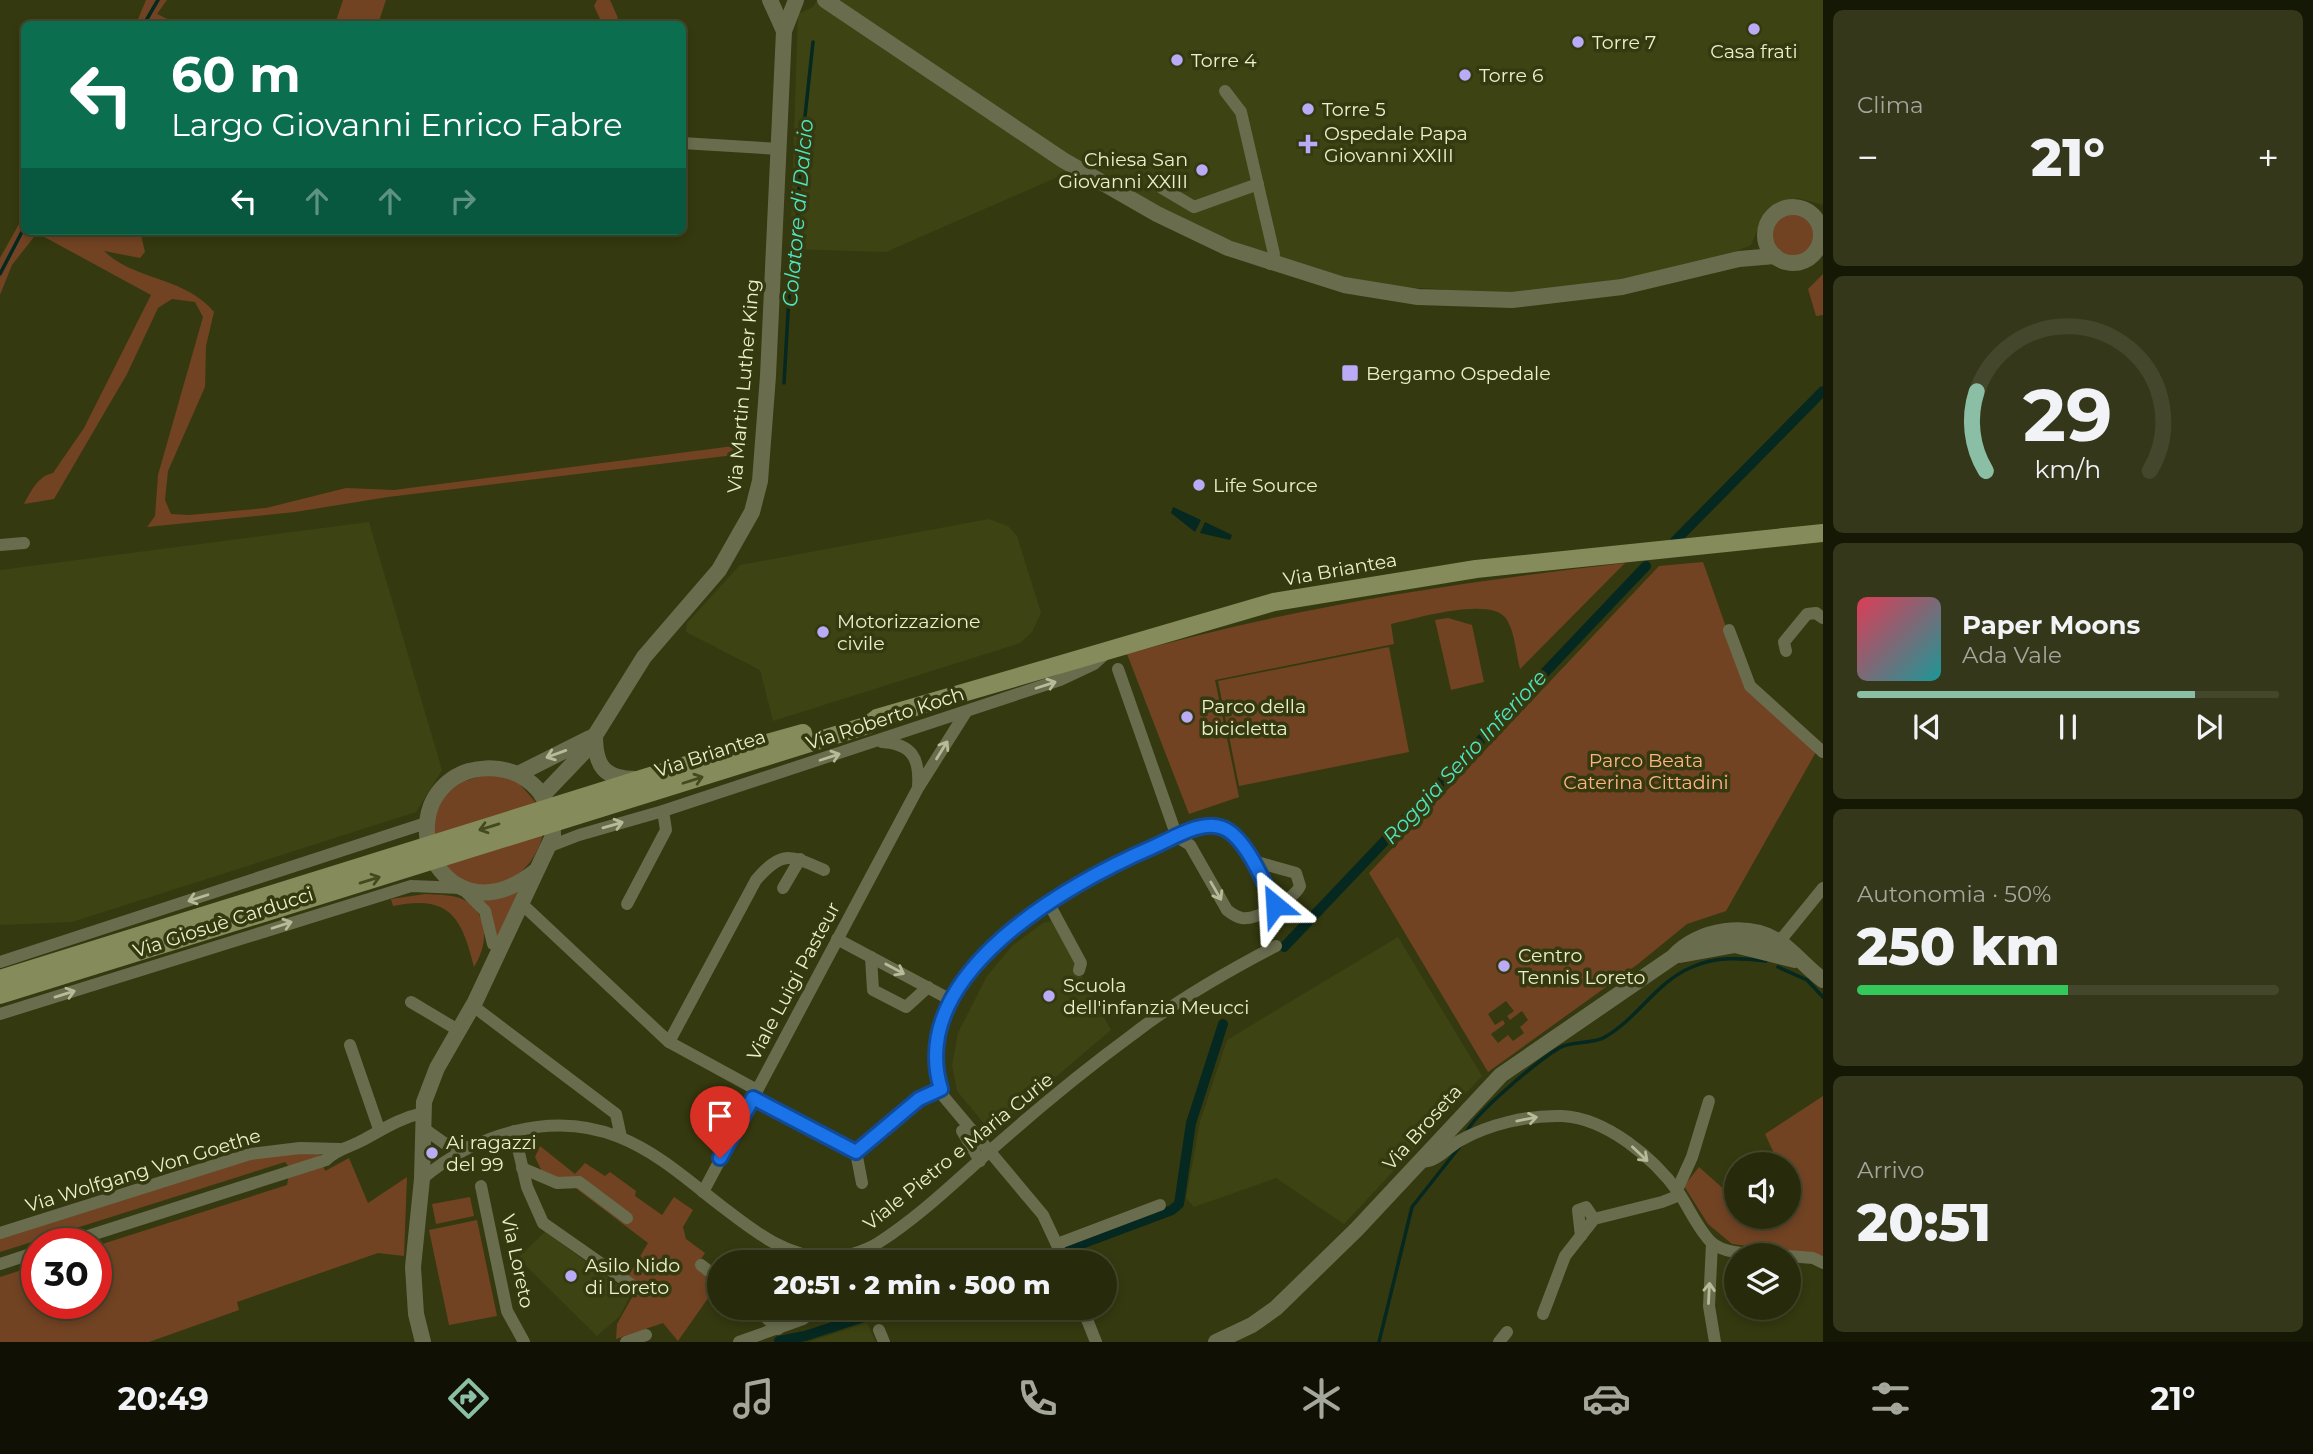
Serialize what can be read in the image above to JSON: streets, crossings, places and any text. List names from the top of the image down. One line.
{"streets":{"main road":["Via Briantea","Via Giosuè Carducci"],"street":["Via Martin Luther King","Via Roberto Koch","Viale Luigi Pasteur","Via Broseta","Viale Pietro e Maria Curie","Via Wolfgang Von Goethe","Via Loreto"]},"crossings":[["Via Martin Luther King","Via Briantea"],["Via Martin Luther King","Via Giosuè Carducci"],["Via Briantea","Via Roberto Koch"],["Via Briantea","Via Giosuè Carducci"],["Via Roberto Koch","Viale Luigi Pasteur"],["Viale Luigi Pasteur","Viale Pietro e Maria Curie"]],"one_way":["Via Roberto Koch"],"water":["Colatore di Dalcio","Roggia Serio Inferiore"],"parks":["Parco Beata Caterina Cittadini"],"places":{"other":["Casa frati","Torre 7","Torre 4","Torre 6","Torre 5","Chiesa San Giovanni XXIII","Life Source","Motorizzazione civile","Parco della bicicletta","Centro Tennis Loreto","Scuola dell'infanzia Meucci","Ai ragazzi del 99","Asilo Nido di Loreto"],"health":["Ospedale Papa Giovanni XXIII"],"transit":["Bergamo Ospedale"]},"page":{"tile":["Clima",["Autonomia · 50%","250 km"],["Arrivo","20:51"]],"turn":["60 m","Largo Giovanni Enrico Fabre"],"heat":["−","21°","+"],"song":["Paper Moons","Ada Vale"],"limit":"30","trip":"20:51 · 2 min · 500 m","tabs":["20:49","21°"],"gauge":["29","km/h"]}}
